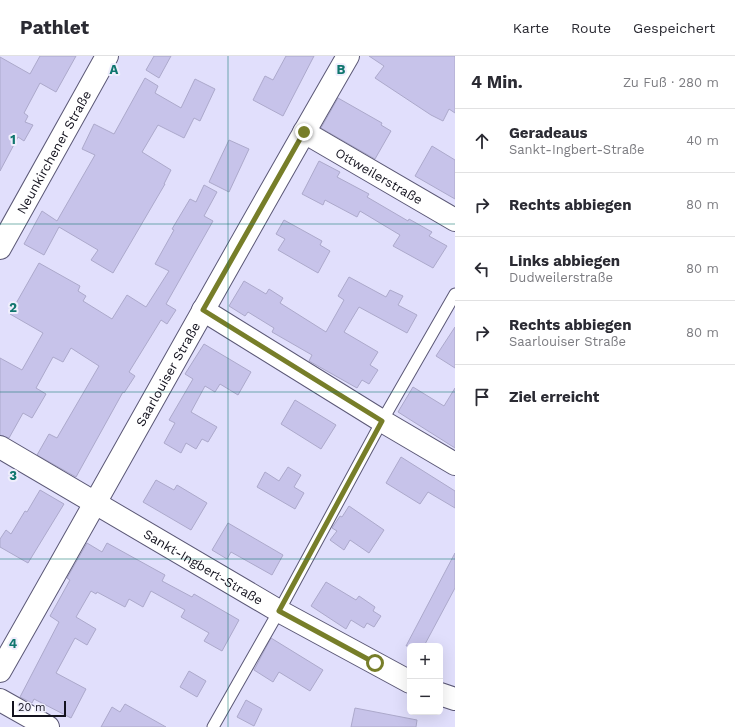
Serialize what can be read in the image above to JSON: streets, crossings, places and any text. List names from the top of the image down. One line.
{"streets":{"street":["Neunkirchener Straße","Ottweilerstraße","Saarlouiser Straße","Sankt-Ingbert-Straße"]},"crossings":[["Ottweilerstraße","Saarlouiser Straße"],["Saarlouiser Straße","Sankt-Ingbert-Straße"]],"scale_bar":"20 m","page":{"header":"Pathlet","nav":["Karte","Route","Gespeichert"],"heading":["4 Min.","Zu Fuß · 280 m"],"list":[["Geradeaus","Sankt-Ingbert-Straße","40 m"],["Rechts abbiegen","80 m"],["Links abbiegen","Dudweilerstraße","80 m"],["Rechts abbiegen","Saarlouiser Straße","80 m"],"Ziel erreicht"],"map_buttons":["+","−"],"scale":"20 m"},"grid":{"columns":["A","B"],"rows":["1","2","3","4"]}}
